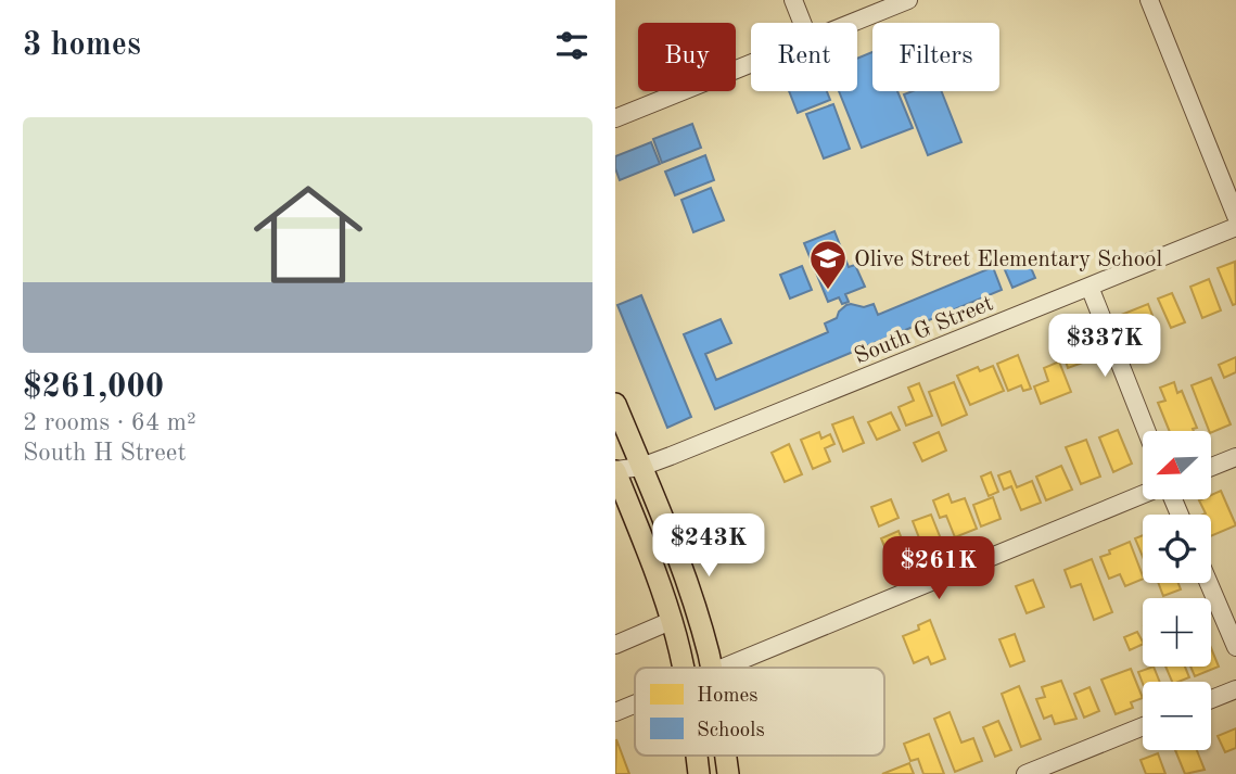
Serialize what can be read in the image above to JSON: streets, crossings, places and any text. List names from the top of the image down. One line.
{"streets":{"street":["South G Street"]},"places":{"school or university":["Olive Street Elementary School"]},"legend":["Homes","Schools"],"north":"bottom left","page":{"heading":"3 homes","chip":["Buy","Rent","Filters"],"list":[{"name":"$261,000","note":"2 rooms · 64 m² · South H Street"}],"price":["$337K","$243K","$261K"],"map_buttons":["+","−"]}}
